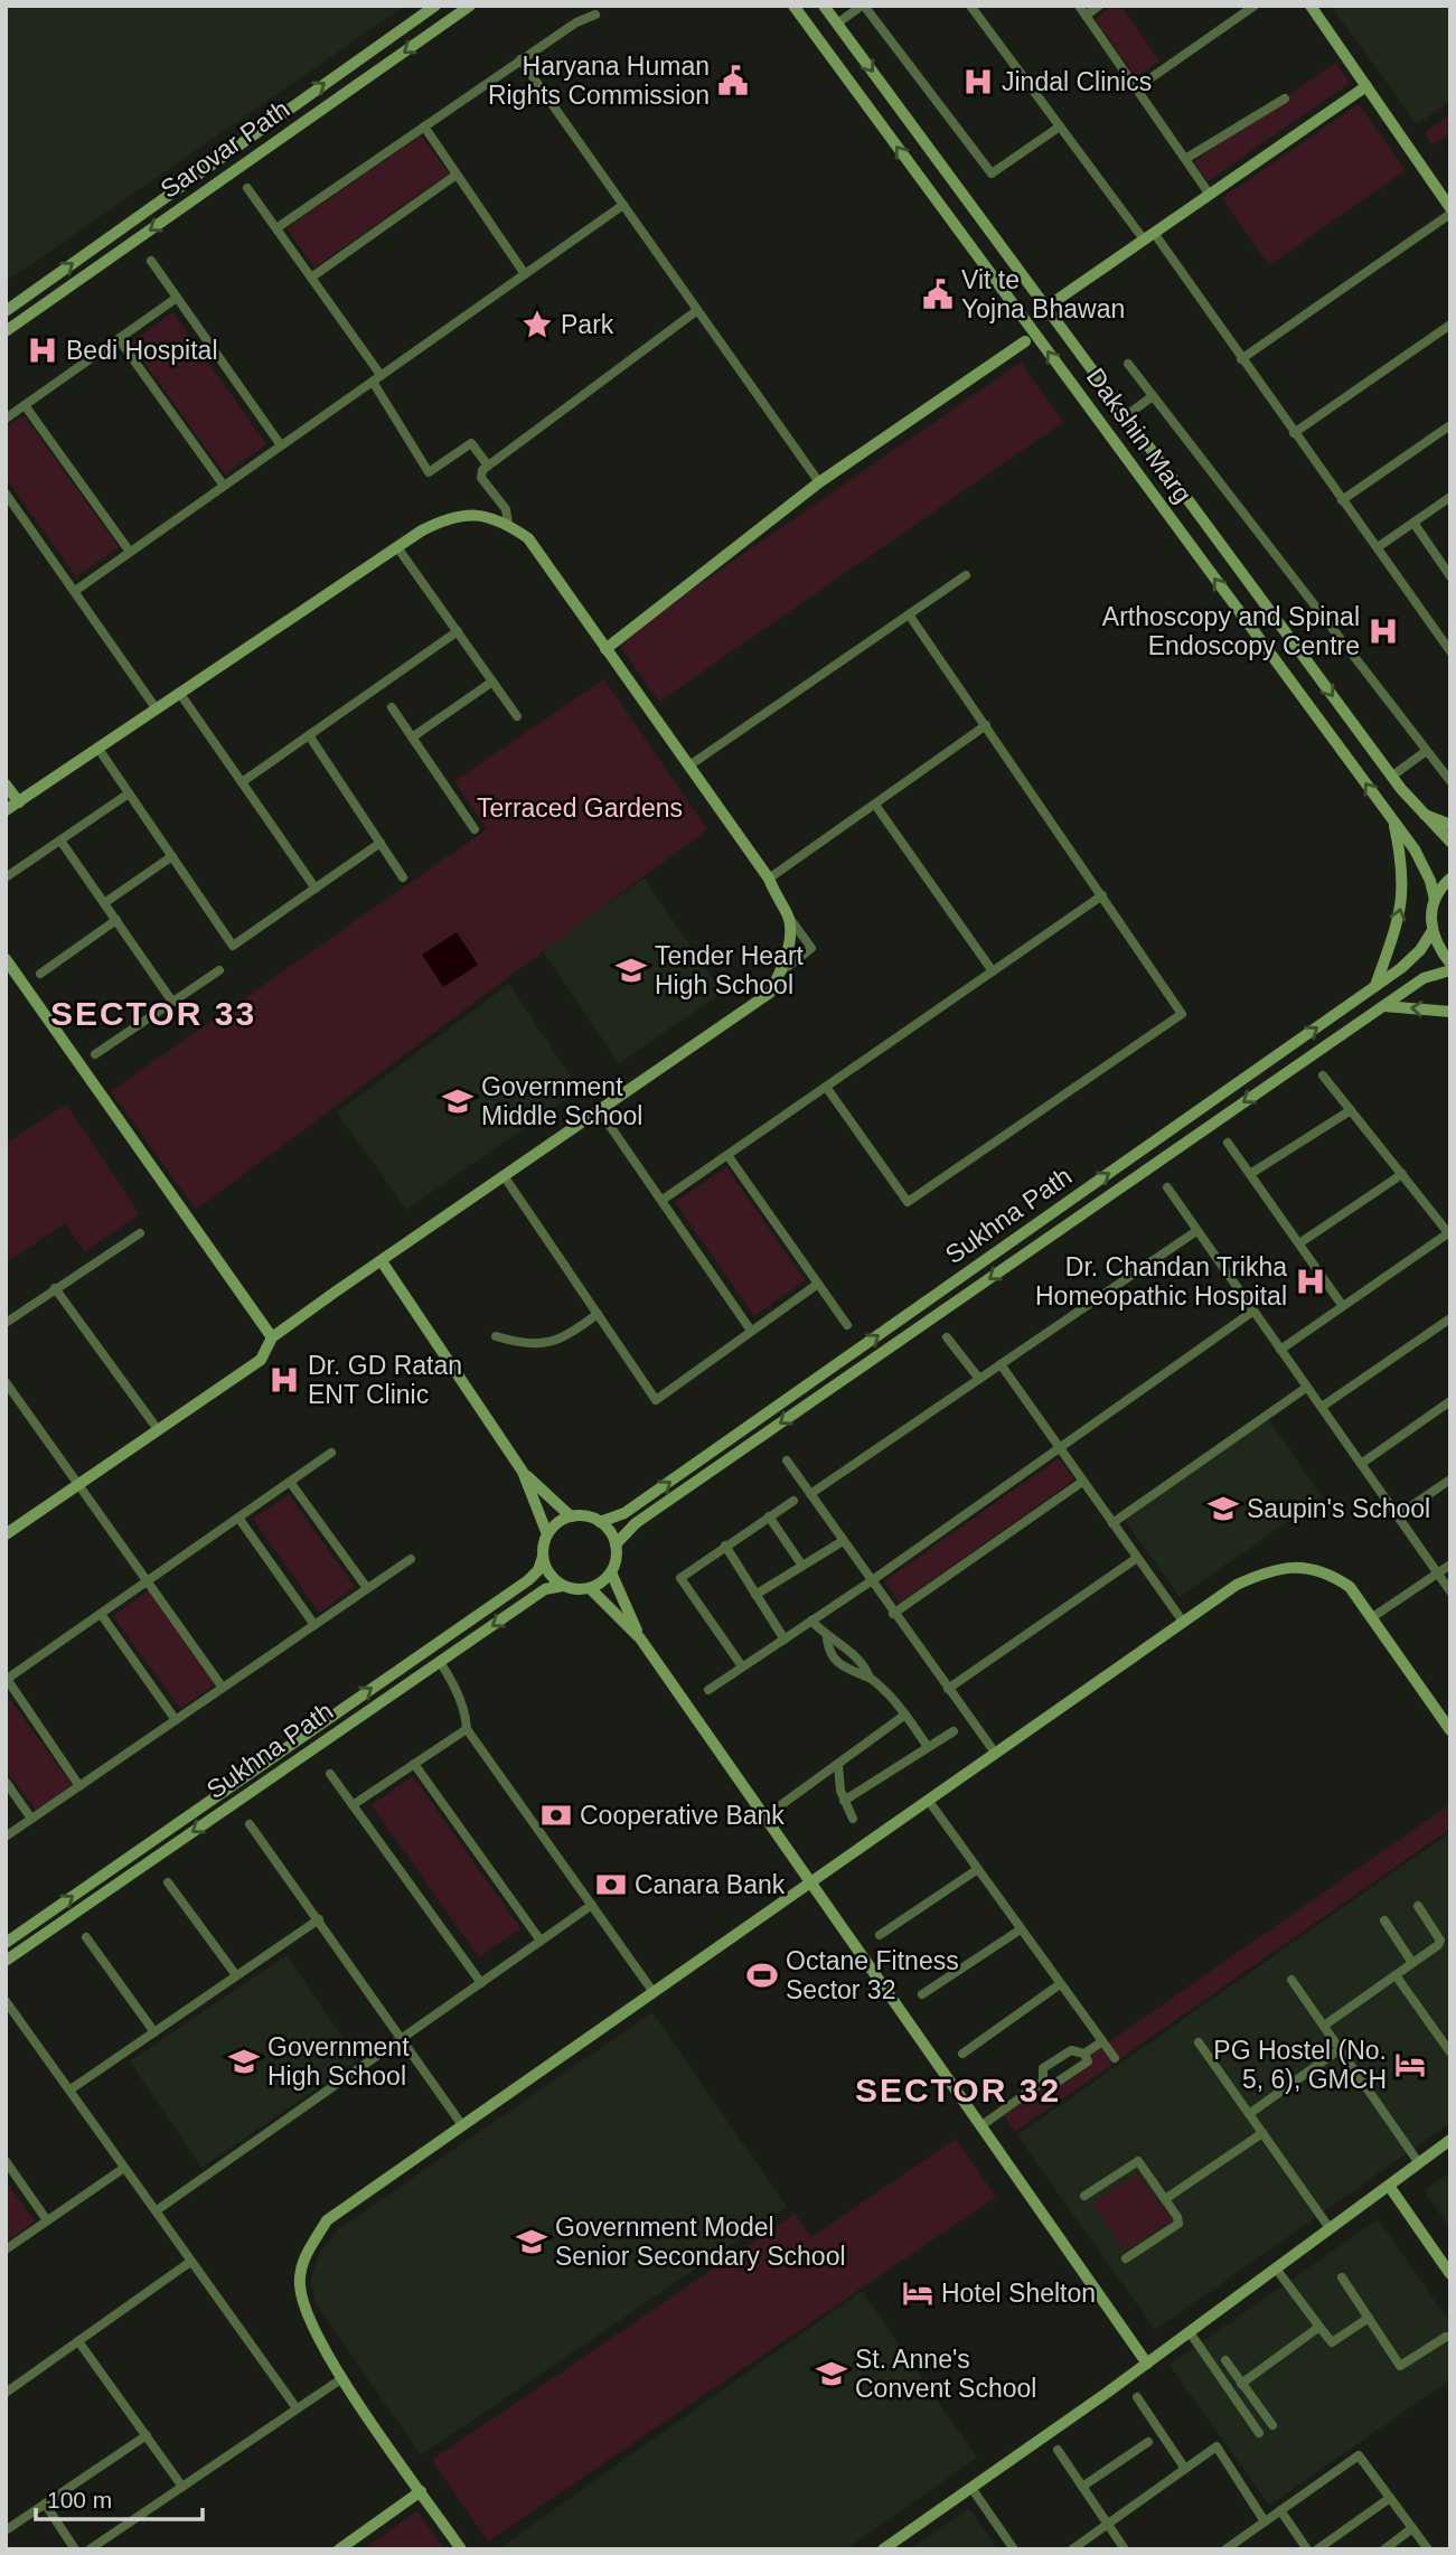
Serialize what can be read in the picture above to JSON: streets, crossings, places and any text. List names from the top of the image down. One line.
{"streets":{"street":["Sarovar Path","Dakshin Marg","Sukhna Path"]},"districts":["SECTOR 33","SECTOR 32"],"parks":["Terraced Gardens"],"places":{"public building":["Haryana Human Rights Commission","Vit te Yojna Bhawan"],"hospital":["Jindal Clinics","Bedi Hospital","Arthoscopy and Spinal Endoscopy Centre","Dr. Chandan Trikha Homeopathic Hospital","Dr. GD Ratan ENT Clinic"],"place":["Park"],"school or university":["Tender Heart High School","Government Middle School","Saupin's School","Government High School","Government Model Senior Secondary School","St. Anne's Convent School"],"bank":["Cooperative Bank","Canara Bank"],"sports":["Octane Fitness Sector 32"],"hotel":["PG Hostel (No. 5, 6), GMCH","Hotel Shelton"]},"scale_bar":"100 m"}
